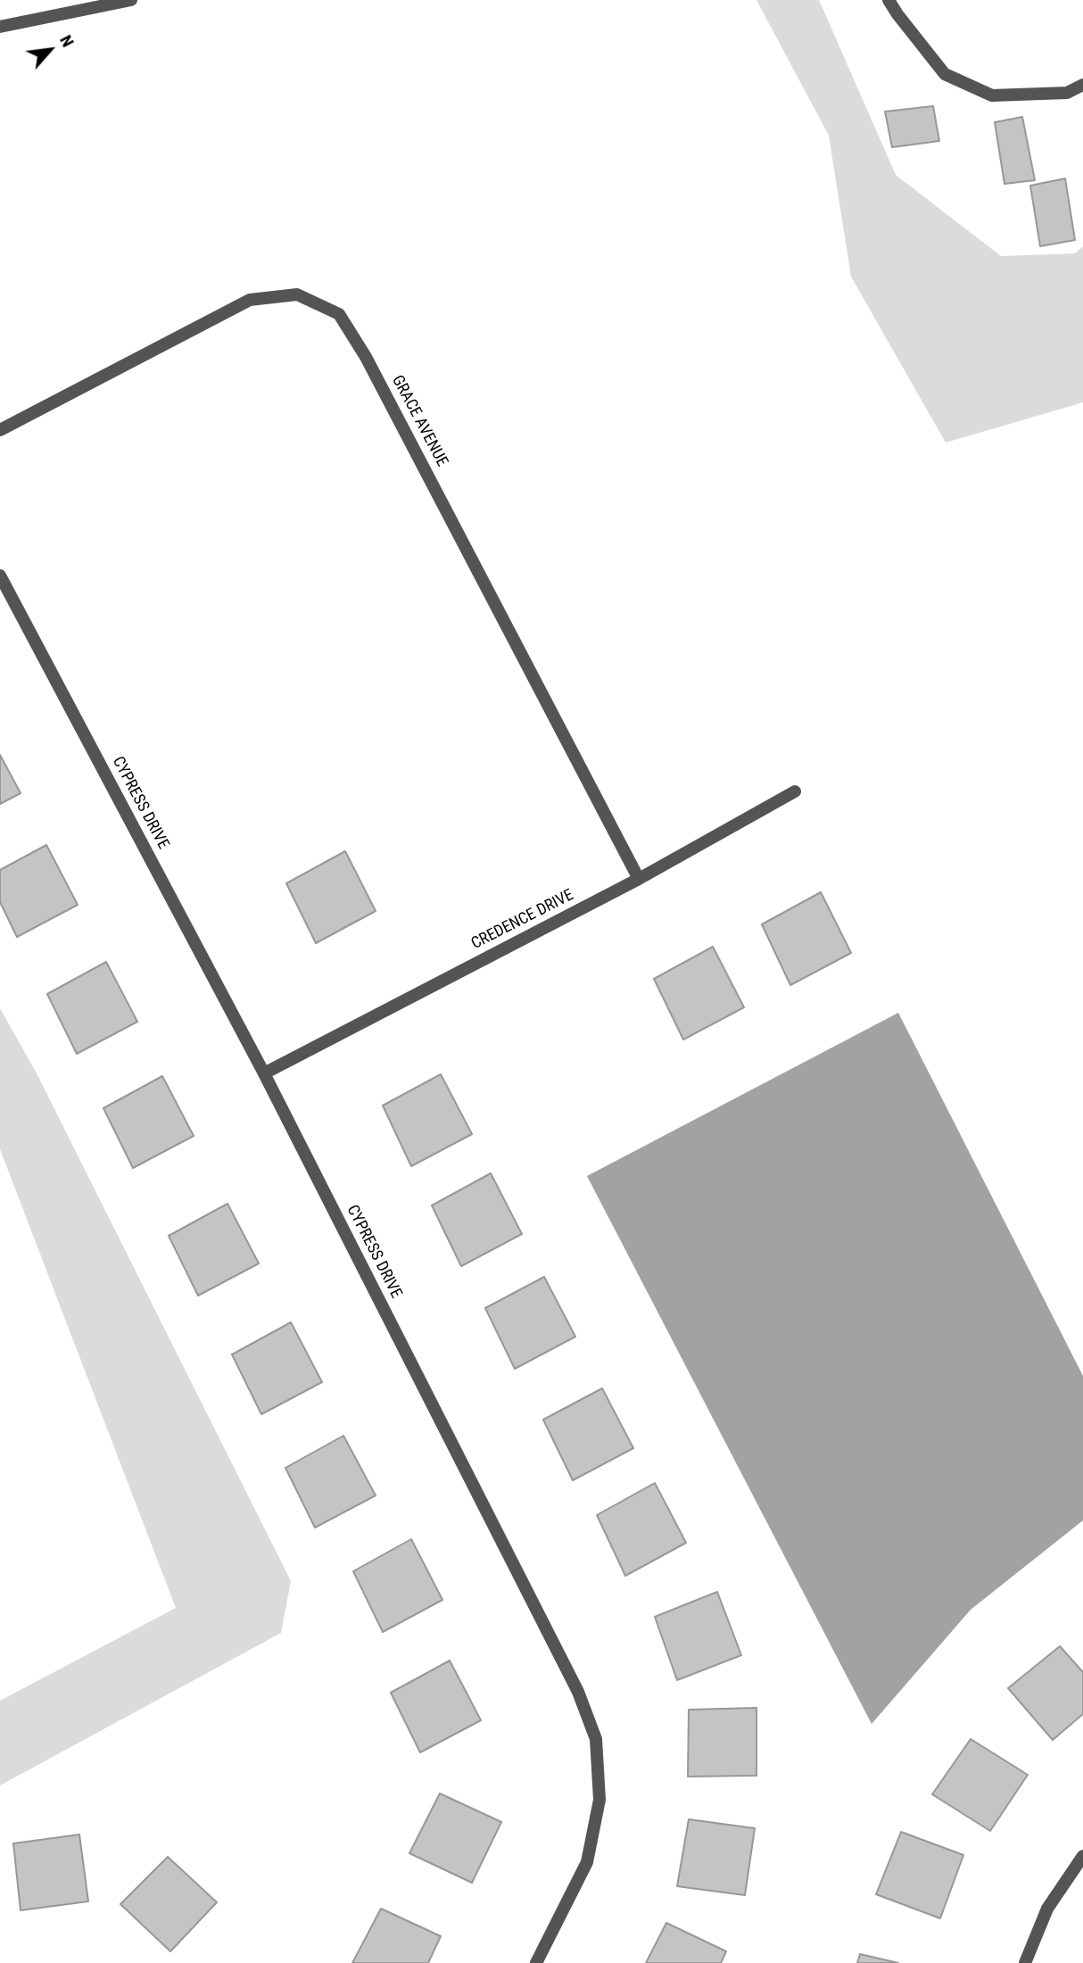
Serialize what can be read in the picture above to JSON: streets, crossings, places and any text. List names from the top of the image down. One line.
{"streets":{"street":["GRACE AVENUE","CYPRESS DRIVE","CREDENCE DRIVE"]},"crossings":[["GRACE AVENUE","CREDENCE DRIVE"],["CYPRESS DRIVE","CREDENCE DRIVE"]],"north":"top right"}
